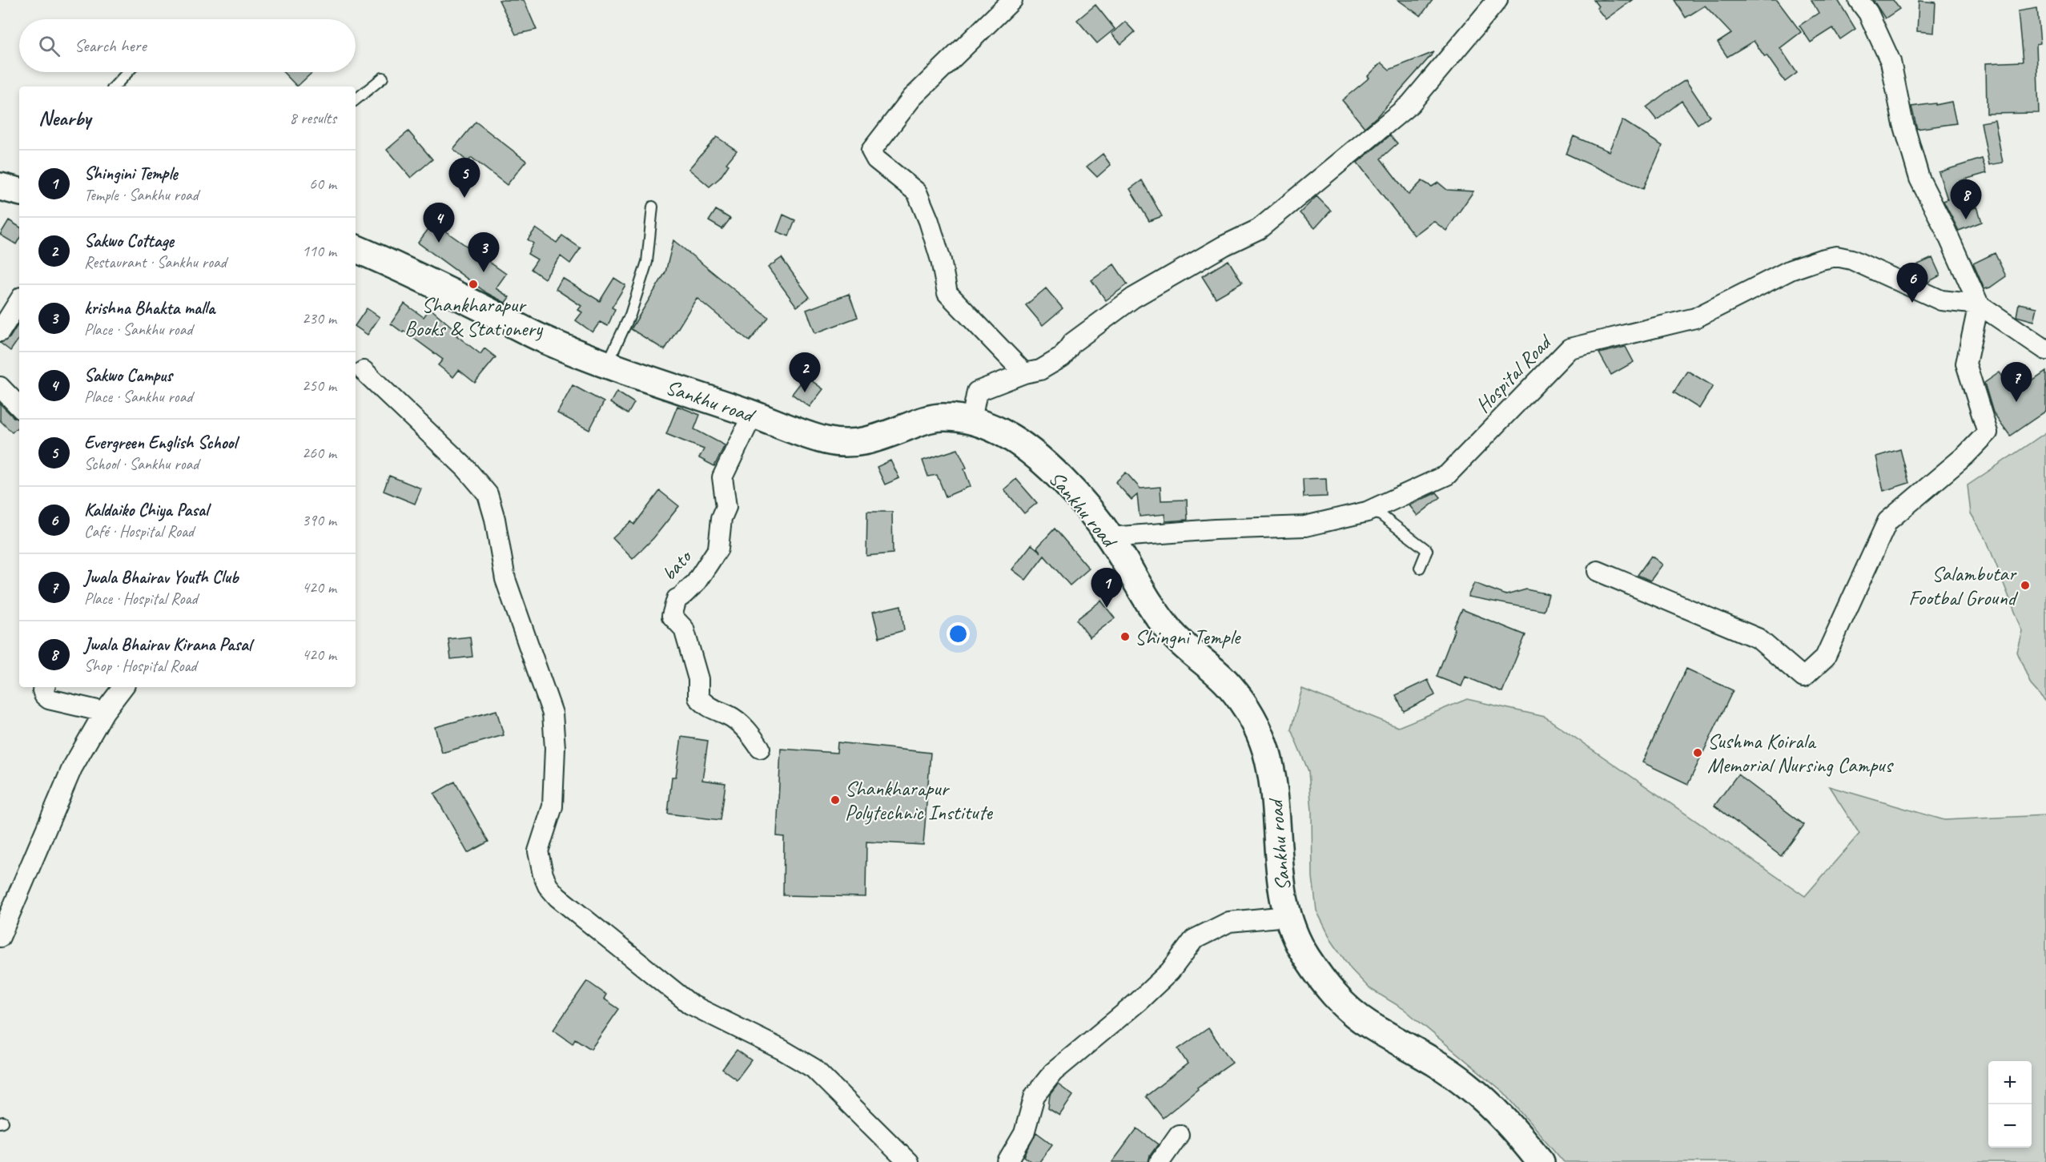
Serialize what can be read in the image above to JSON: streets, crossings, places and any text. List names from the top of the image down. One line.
{"streets":{"main road":["Sankhu road"],"street":["Hospital Road","bato"]},"crossings":[["Hospital Road","Sankhu road"],["Sankhu road","bato"]],"places":["Shankharapur Books & Stationery","Salambutar Footbal Ground","Shingni Temple","Sushma Koirala Memorial Nursing Campus","Shankharapur Polytechnic Institute"],"page":{"search":"Search here","heading":["Nearby","8 results"],"list":[{"mark":"1","name":"Shingini Temple","note":"Temple · Sankhu road","value":"60 m"},{"mark":"2","name":"Sakwo Cottage","note":"Restaurant · Sankhu road","value":"110 m"},{"mark":"3","name":"krishna Bhakta malla","note":"Place · Sankhu road","value":"230 m"},{"mark":"4","name":"Sakwo Campus","note":"Place · Sankhu road","value":"250 m"},{"mark":"5","name":"Evergreen English School","note":"School · Sankhu road","value":"260 m"},{"mark":"6","name":"Kaldaiko Chiya Pasal","note":"Café · Hospital Road","value":"390 m"},{"mark":"7","name":"Jwala Bhairav Youth Club","note":"Place · Hospital Road","value":"420 m"},{"mark":"8","name":"Jwala Bhairav Kirana Pasal","note":"Shop · Hospital Road","value":"420 m"}],"pins":["5","8","4","3","6","2","7","1"],"map_buttons":["+","−"]}}
